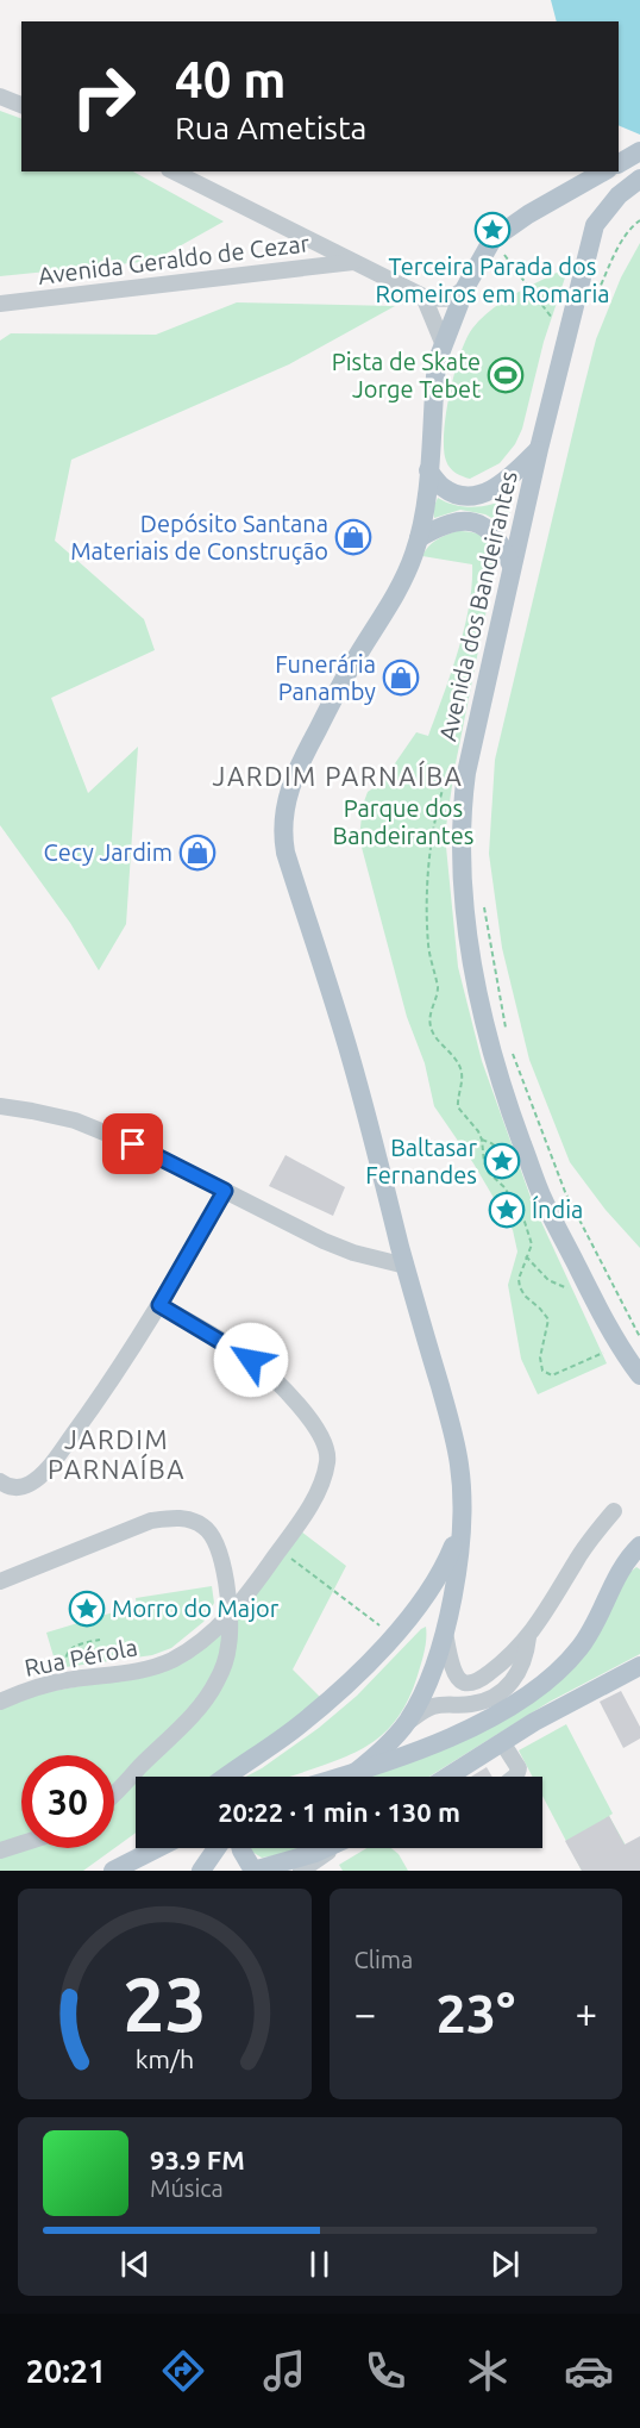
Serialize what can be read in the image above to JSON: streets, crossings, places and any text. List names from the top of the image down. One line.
{"streets":{"main road":["Avenida dos Bandeirantes"],"street":["Avenida Geraldo de Cezar","Rua Pérola"]},"districts":["JARDIM PARNAÍBA","JARDIM PARNAÍBA"],"parks":["Parque dos Bandeirantes"],"places":{"place":["Terceira Parada dos Romeiros em Romaria","Baltasar Fernandes","Índia","Morro do Major"],"sports":["Pista de Skate Jorge Tebet"],"shop":["Depósito Santana Materiais de Construção","Funerária Panamby","Cecy Jardim"]},"page":{"turn":["40 m","Rua Ametista"],"limit":"30","trip":"20:22 · 1 min · 130 m","tile":"Clima","heat":["−","23°","+"],"song":["93.9 FM","Música"],"tabs":"20:21","gauge":["23","km/h"]}}
